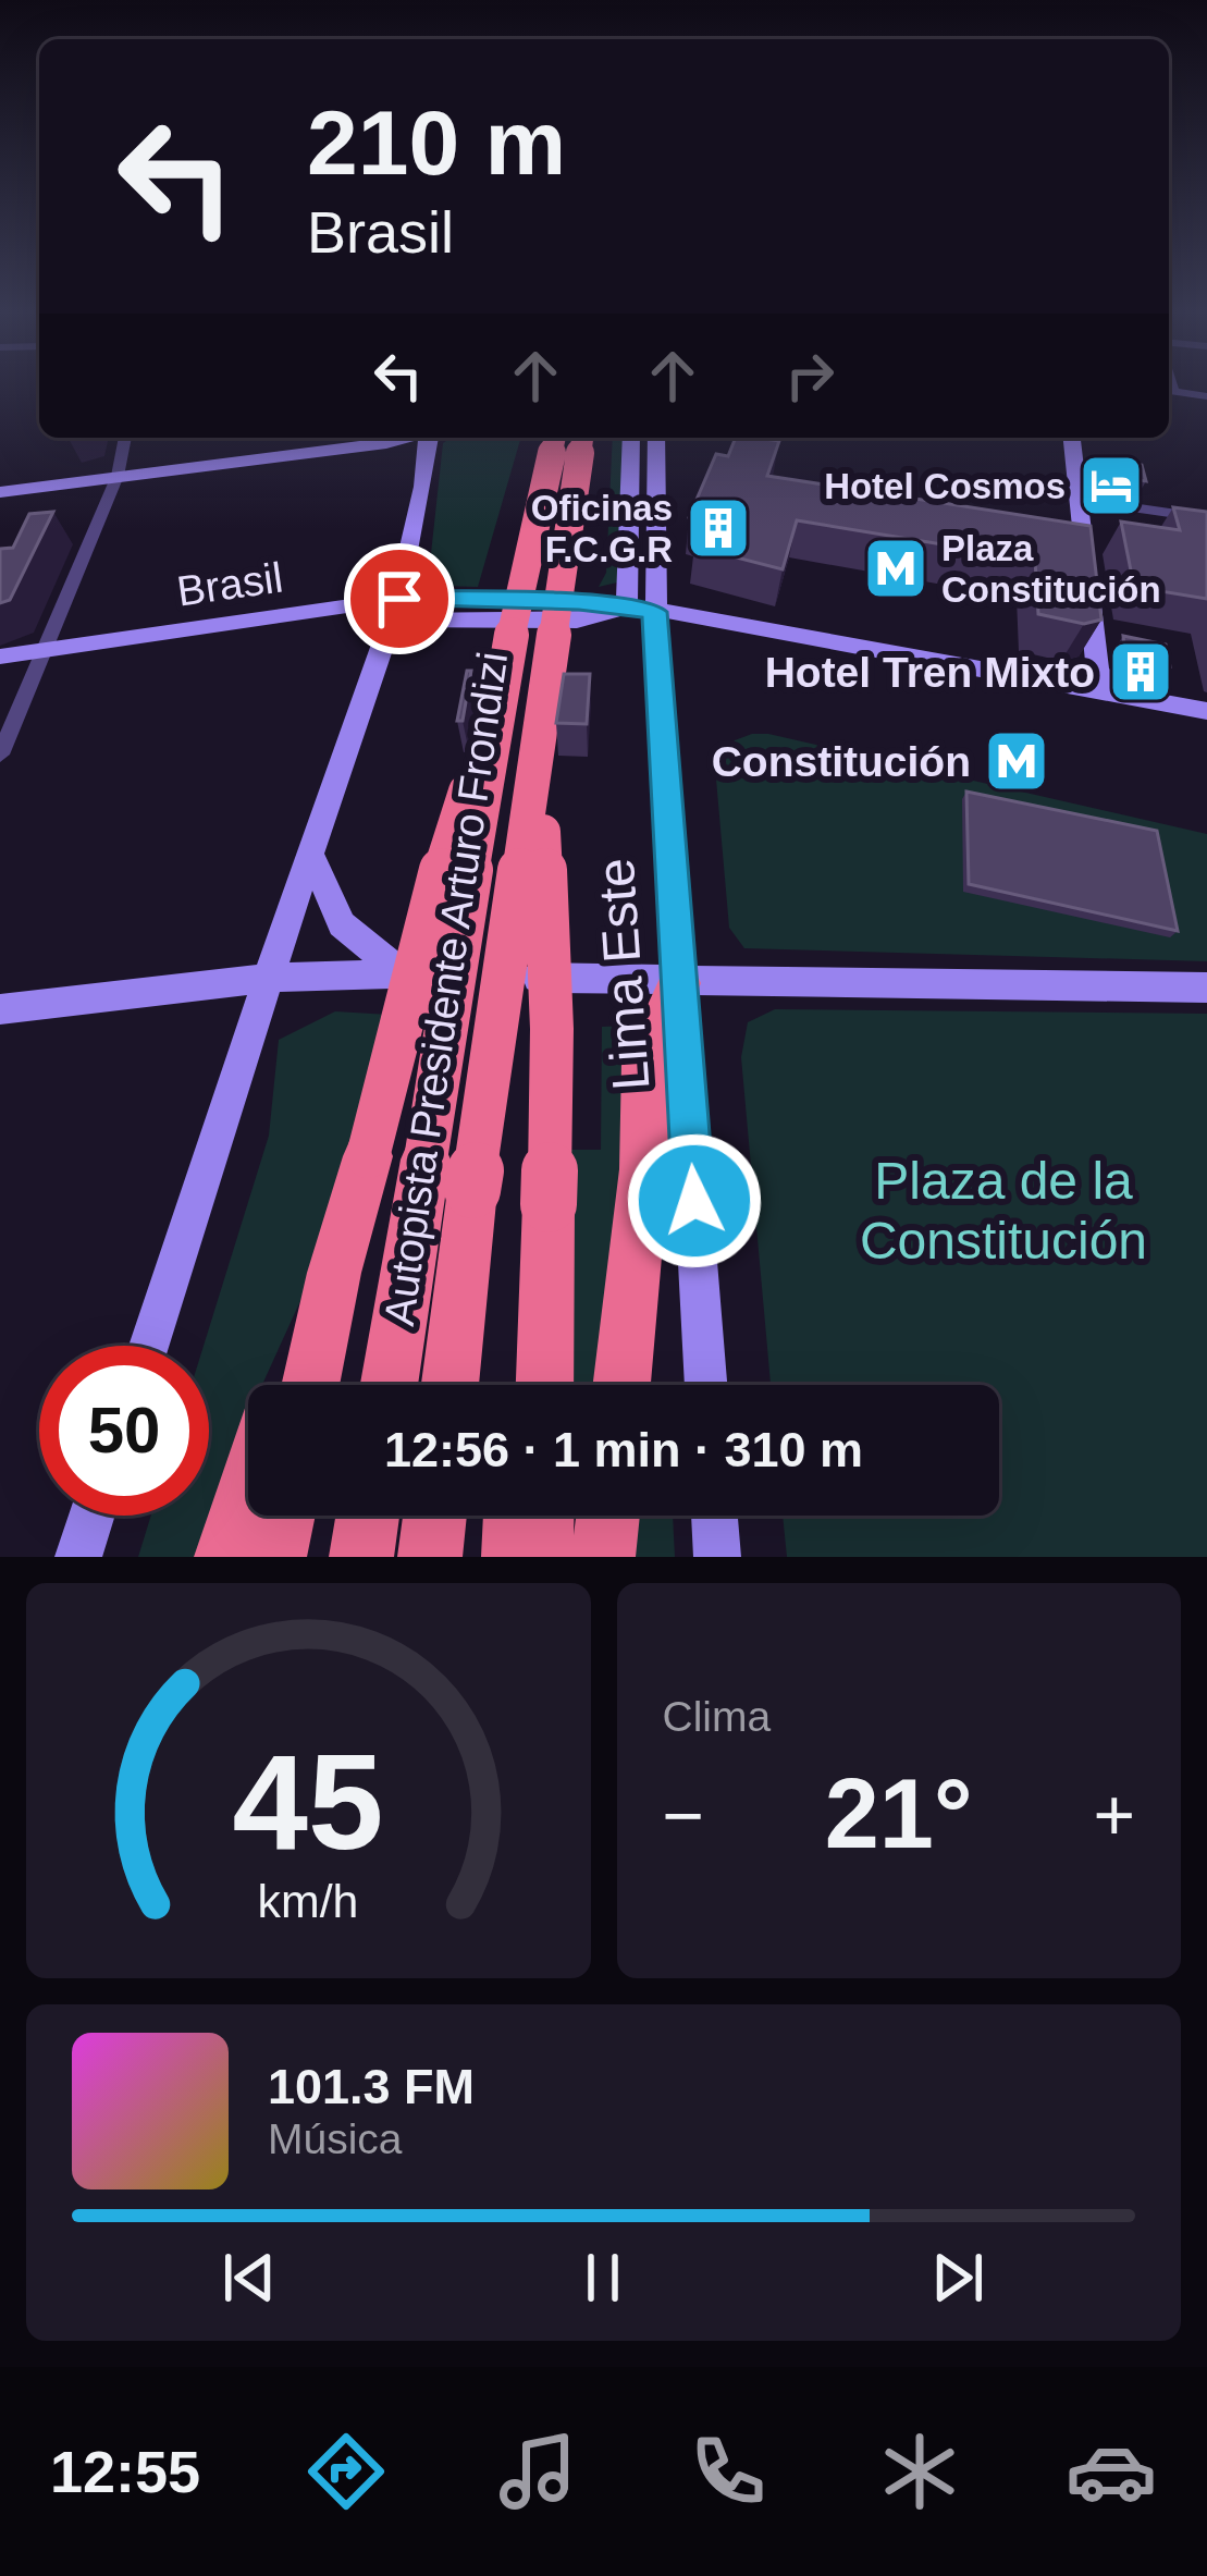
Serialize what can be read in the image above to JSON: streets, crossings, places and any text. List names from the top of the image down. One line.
{"streets":{"highway":["Autopista Presidente Arturo Frondizi"],"main road":["Brasil","Lima Este"]},"crossings":[["Brasil","Lima Este"]],"parks":["Plaza de la Constitución"],"places":{"hotel":["Hotel Cosmos"],"building":["Oficinas F.C.G.R","Hotel Tren Mixto"],"metro station":["Plaza Constitución","Constitución"]},"page":{"turn":["210 m","Brasil"],"limit":"50","trip":"12:56 · 1 min · 310 m","tile":"Clima","heat":["−","21°","+"],"song":["101.3 FM","Música"],"tabs":"12:55","gauge":["45","km/h"]}}
